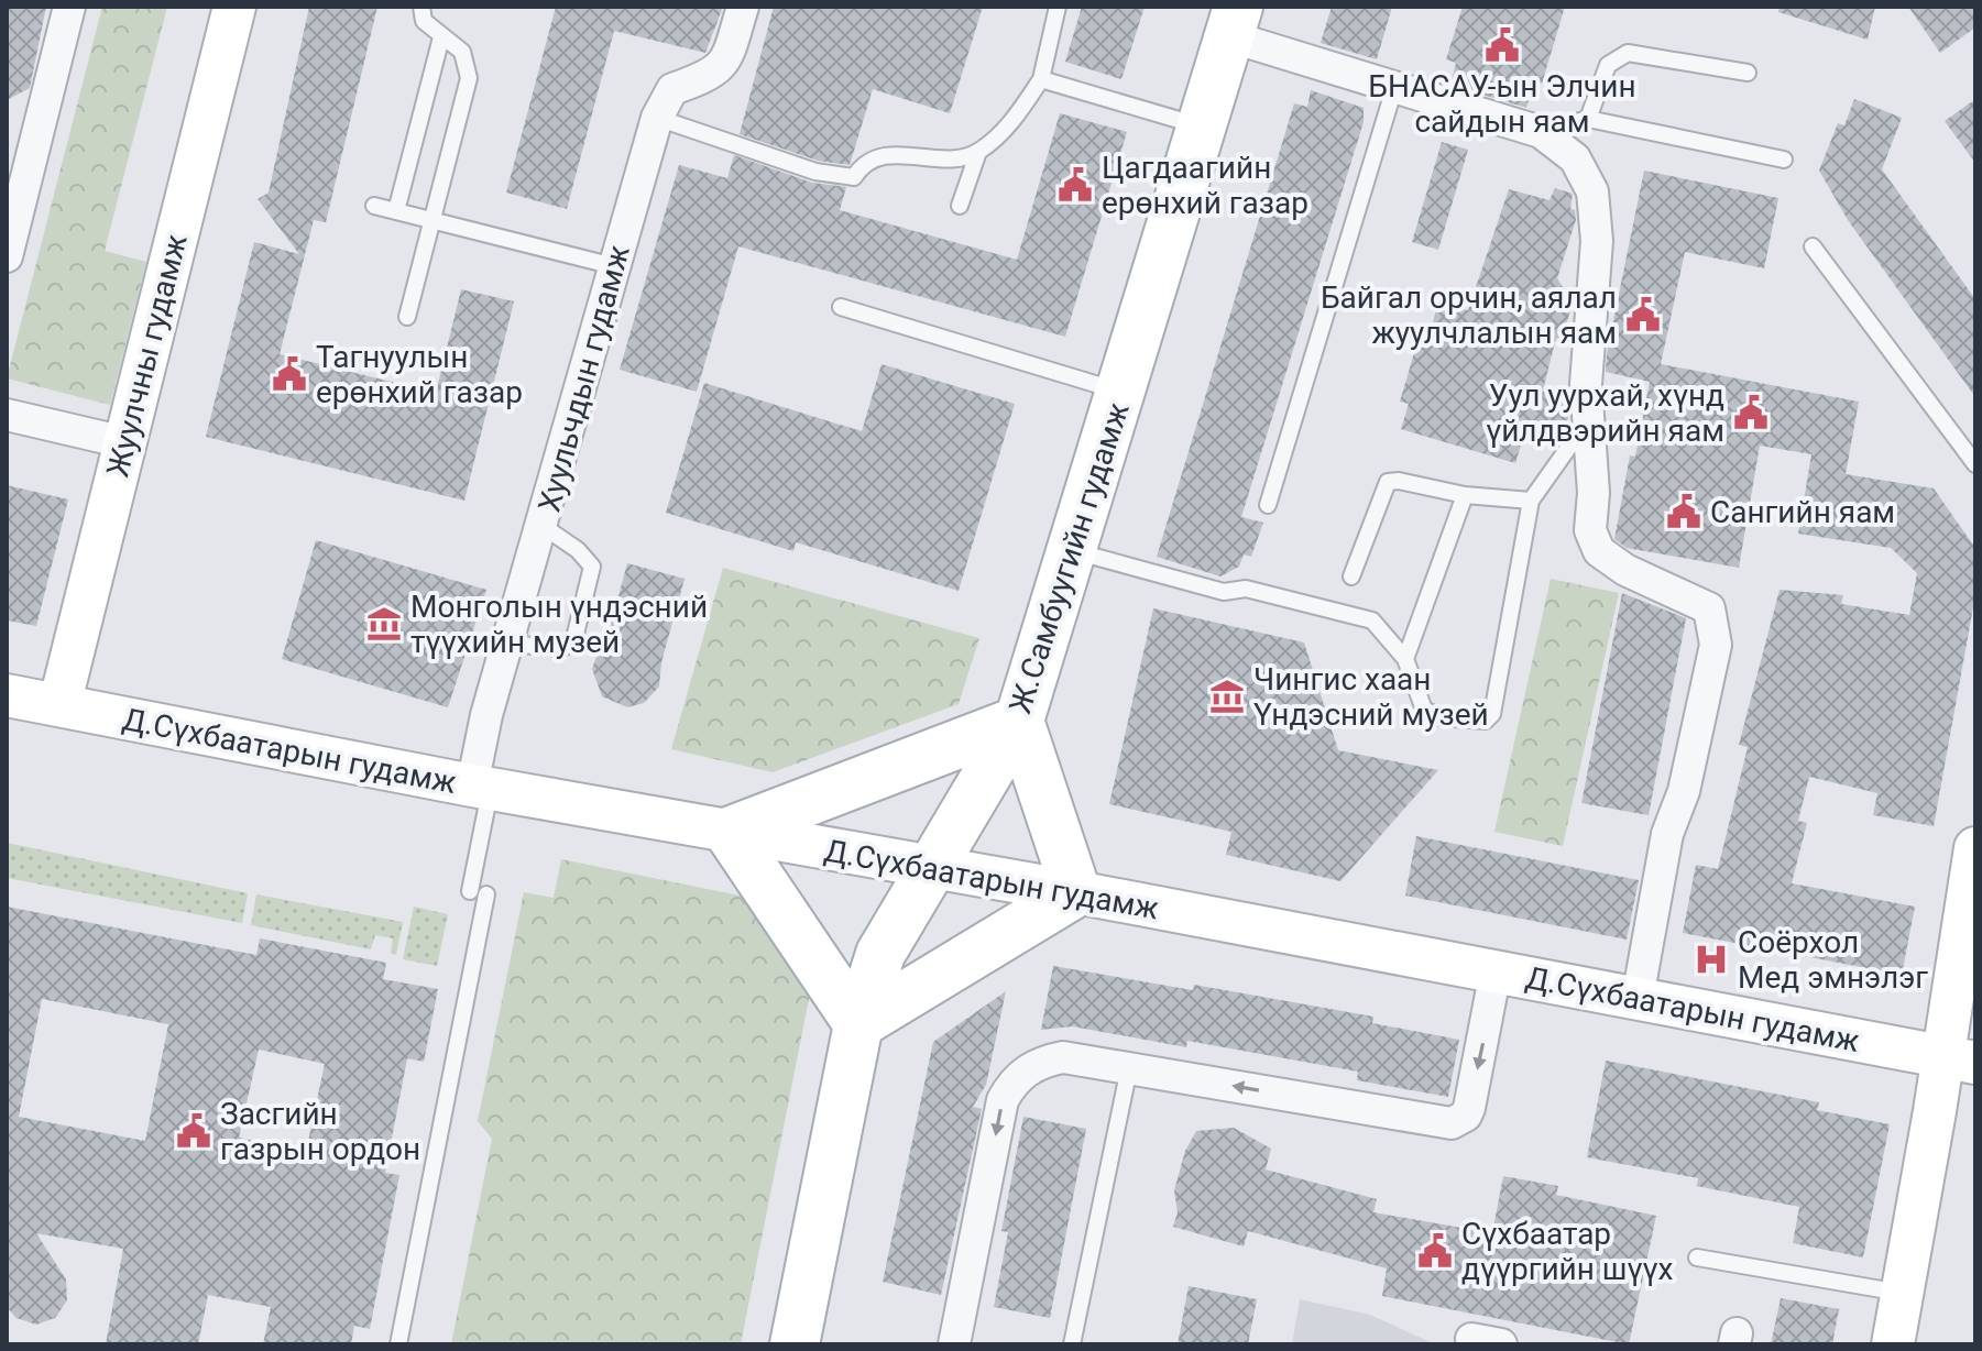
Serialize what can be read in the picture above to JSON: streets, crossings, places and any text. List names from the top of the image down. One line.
{"streets":{"main road":["Жуулчны гудамж","Ж.Самбуугийн гудамж","Д.Сүхбаатарын гудамж"],"street":["Хуульчдын гудамж"]},"crossings":[["Жуулчны гудамж","Д.Сүхбаатарын гудамж"],["Хуульчдын гудамж","Д.Сүхбаатарын гудамж"],["Ж.Самбуугийн гудамж","Д.Сүхбаатарын гудамж"]],"places":{"public building":["БНАСАУ-ын Элчин сайдын яам","Цагдаагийн ерөнхий газар","Байгал орчин, аялал жуулчлалын яам","Тагнуулын ерөнхий газар","Уул уурхай, хүнд үйлдвэрийн яам","Сангийн яам","Засгийн газрын ордон","Сүхбаатар дүүргийн шүүх"],"museum":["Монголын үндэсний түүхийн музей","Чингис хаан Үндэсний музей"],"hospital":["Соёрхол Мед эмнэлэг"]}}
